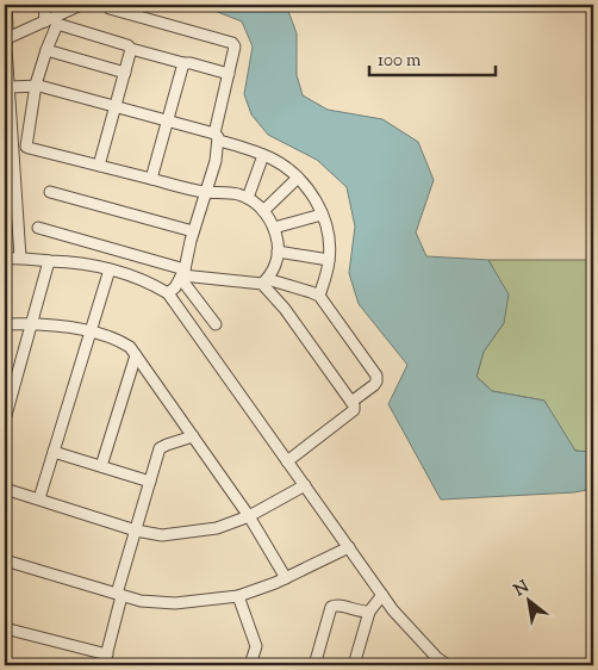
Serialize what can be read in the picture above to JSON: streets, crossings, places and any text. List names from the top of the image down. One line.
{"scale_bar":"100 m","north":"top left"}
